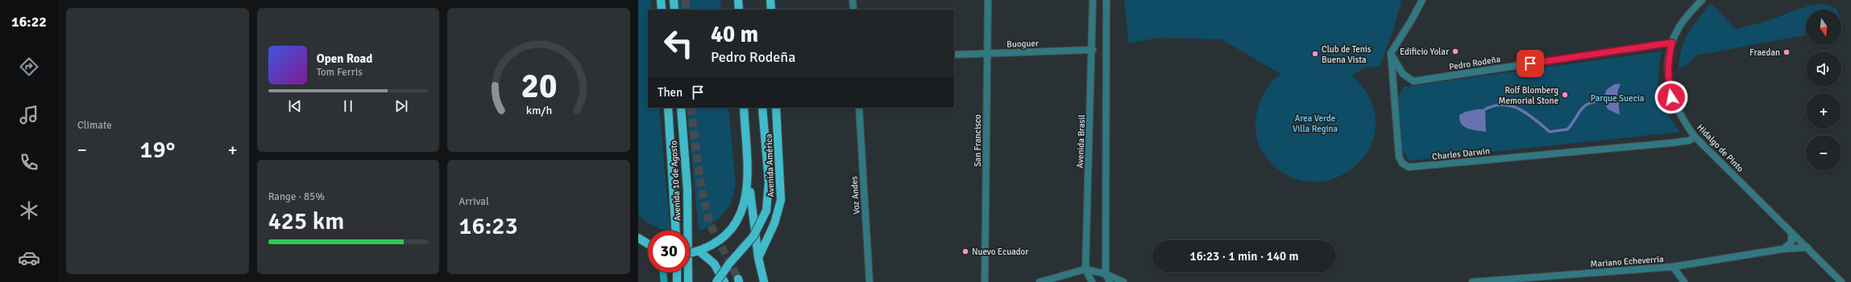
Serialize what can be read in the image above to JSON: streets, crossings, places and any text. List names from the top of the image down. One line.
{"streets":{"main road":["Avenida América","Avenida 10 de Agosto"],"street":["Buoguer","Pedro Rodeña","San Francisco","Avenida Brasil","Hidalgo de Pinto","Charles Darwin","Voz Andes","Mariano Echeverria"]},"crossings":[["Buoguer","San Francisco"],["Buoguer","Avenida Brasil"],["Pedro Rodeña","Hidalgo de Pinto"],["Pedro Rodeña","Charles Darwin"],["Hidalgo de Pinto","Charles Darwin"],["Hidalgo de Pinto","Mariano Echeverria"]],"parks":["Parque Suecia","Area Verde Villa Regina"],"places":["Edificio Yolar","Fraedan","Club de Tenis Buena Vista","Rolf Blomberg Memorial Stone","Nuevo Ecuador"],"north":"bottom","page":{"tabs":"16:22","tile":["Climate",["Range · 85%","425 km"],["Arrival","16:23"]],"map_buttons":["+","−"],"turn":["40 m","Pedro Rodeña"],"song":["Open Road","Tom Ferris"],"then":"Then","heat":["−","19°","+"],"limit":"30","trip":"16:23 · 1 min · 140 m","gauge":["20","km/h"]}}
